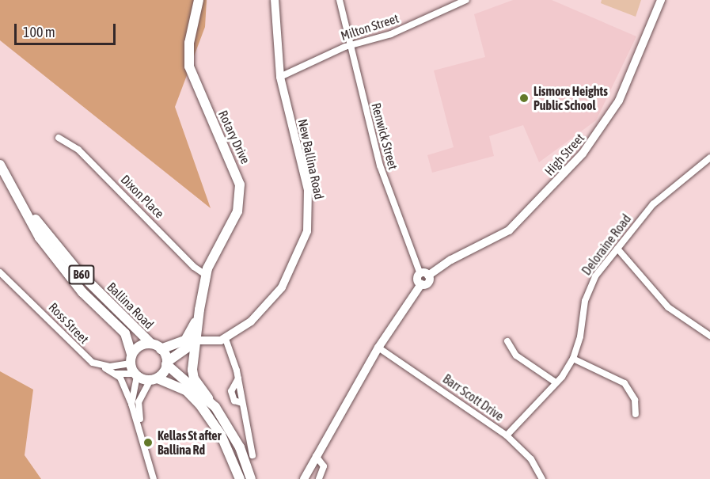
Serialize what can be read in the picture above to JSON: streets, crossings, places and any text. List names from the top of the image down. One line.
{"streets":{"main road":["Rotary Drive","B60","Ballina Road"],"street":["Milton Street","Renwick Street","High Street","New Ballina Road","Dixon Place","Deloraine Road","Ross Street","Barr Scott Drive"]},"crossings":[["Milton Street","Renwick Street"],["Milton Street","New Ballina Road"],["Renwick Street","High Street"],["Rotary Drive","New Ballina Road"],["Rotary Drive","Dixon Place"],["High Street","Barr Scott Drive"],["Deloraine Road","Barr Scott Drive"],["B60","Ballina Road"]],"places":["Lismore Heights Public School","Kellas St after Ballina Rd"],"scale_bar":"100 m"}
